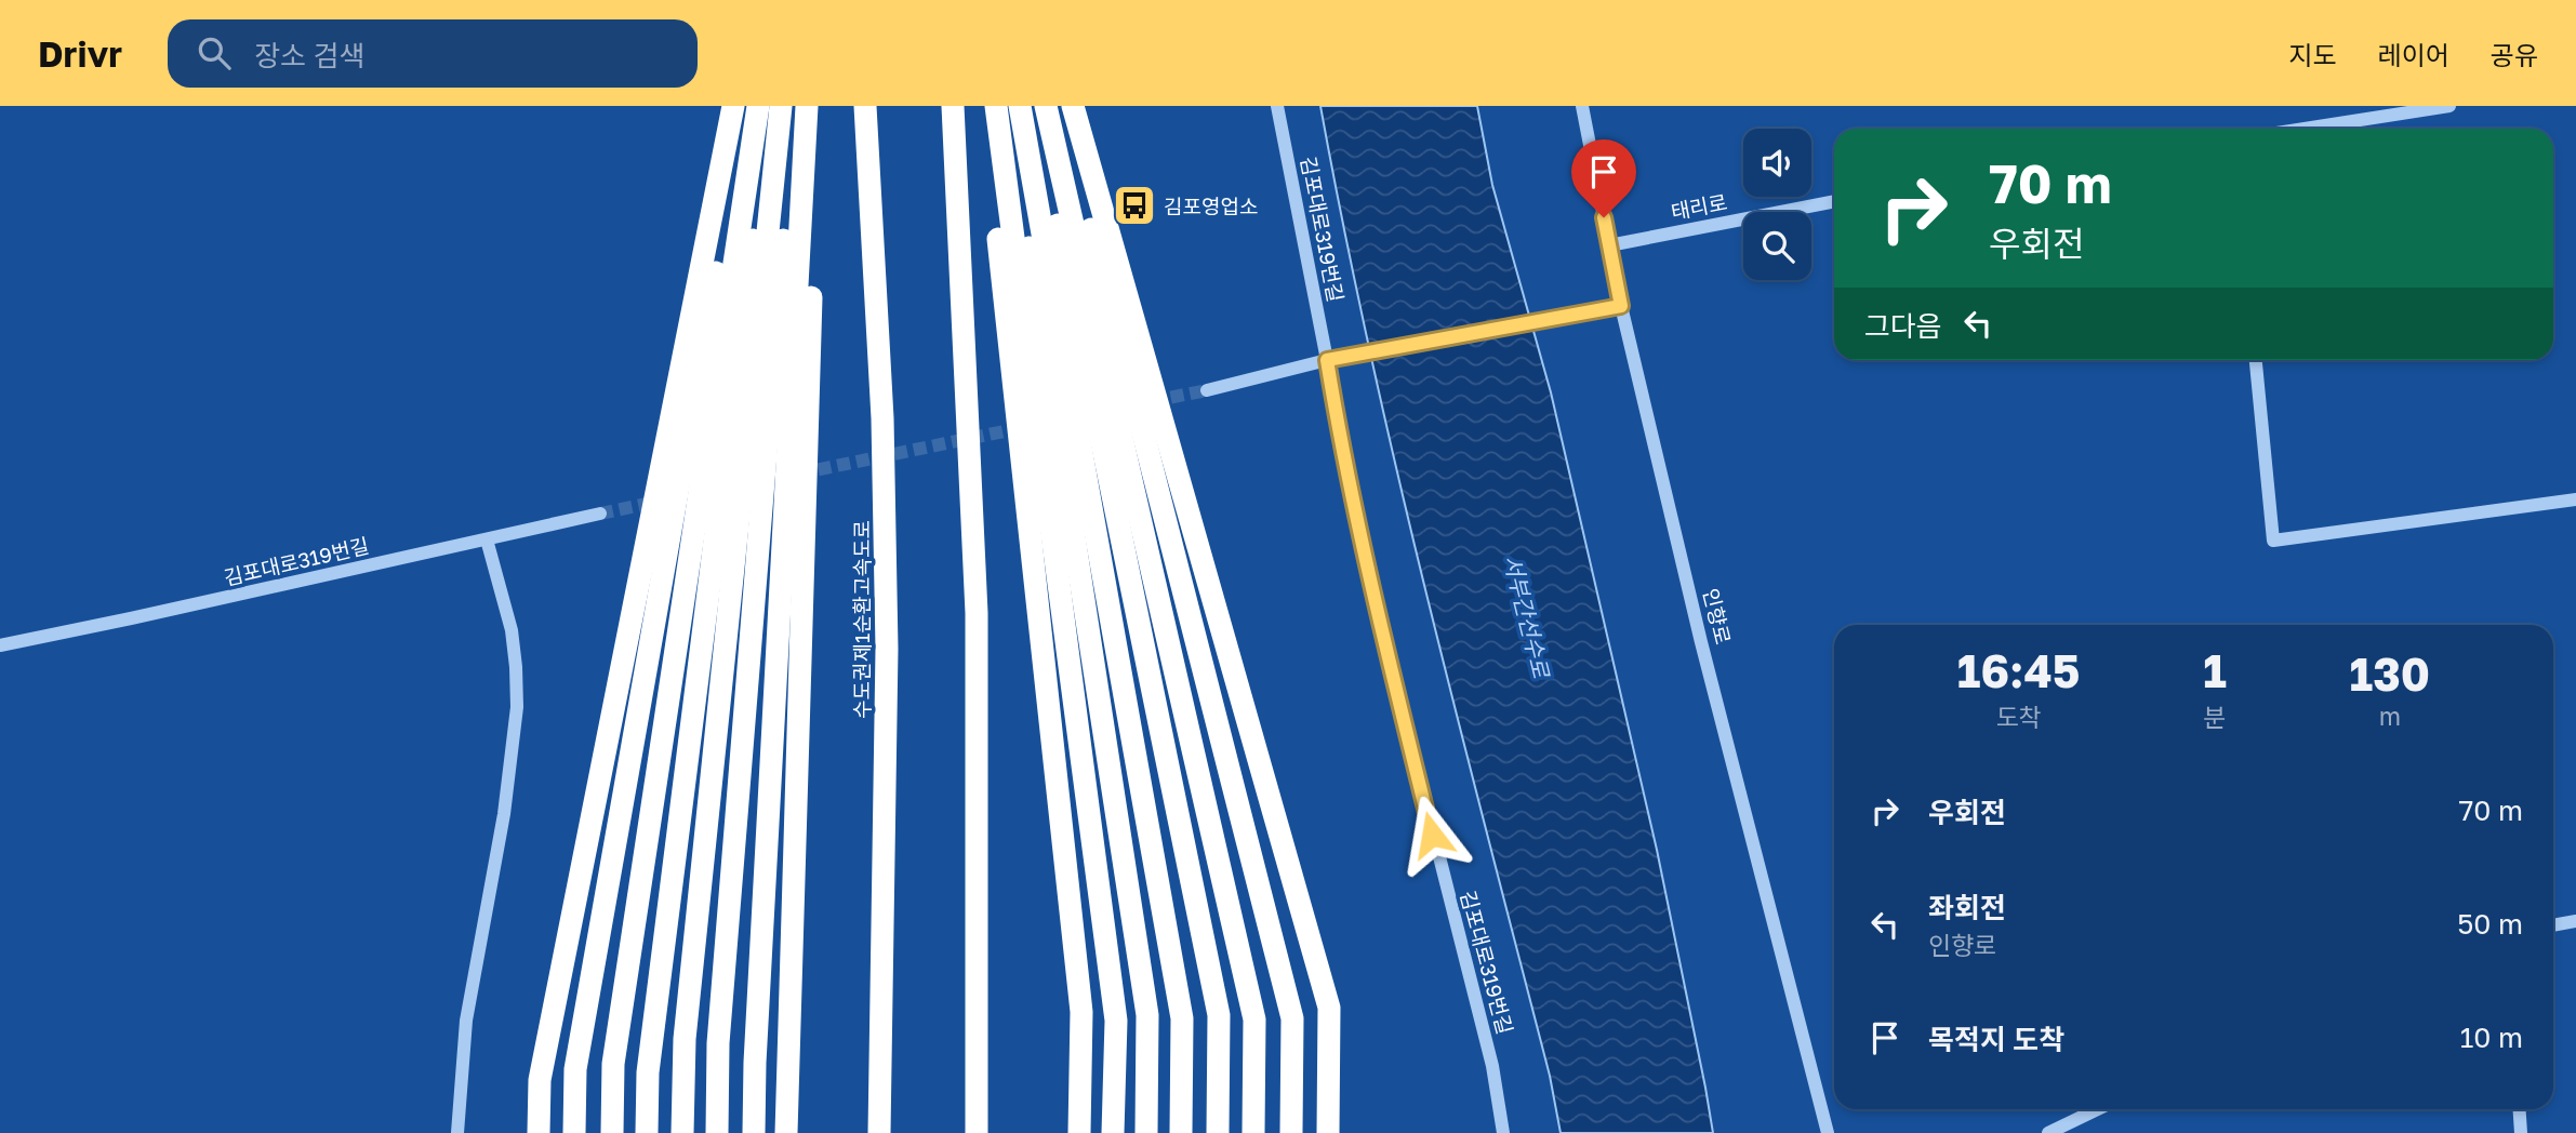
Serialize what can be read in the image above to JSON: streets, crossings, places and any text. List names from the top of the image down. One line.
{"streets":{"highway":["수도권제1순환고속도로"],"street":["태리로","김포대로319번길","인향로"]},"crossings":[["태리로","인향로"]],"water":["서부간선수로"],"places":{"bus stop":["김포영업소"]},"page":{"header":"Drivr","search":"장소 검색","nav":["지도","레이어","공유"],"turn":["70 m","우회전"],"then":"그다음","eta":["16:45","도착","1","분","130","m"],"list":[{"name":"우회전","value":"70 m"},{"name":"좌회전","note":"인향로","value":"50 m"},{"name":"목적지 도착","value":"10 m"}]}}
